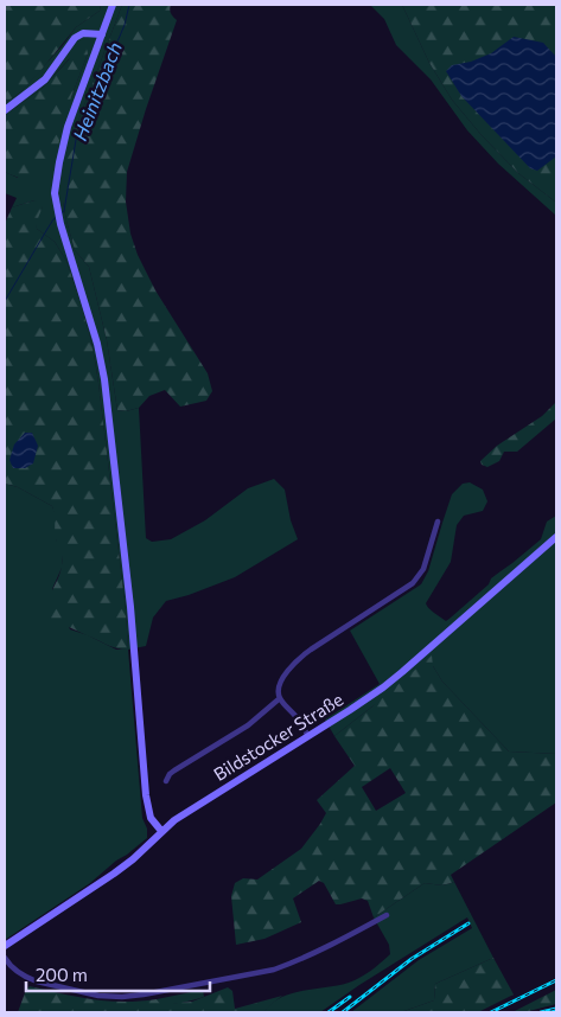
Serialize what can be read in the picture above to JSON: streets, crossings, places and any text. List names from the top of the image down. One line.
{"streets":{"street":["Bildstocker Straße"]},"water":["Heinitzbach"],"scale_bar":"200 m"}
